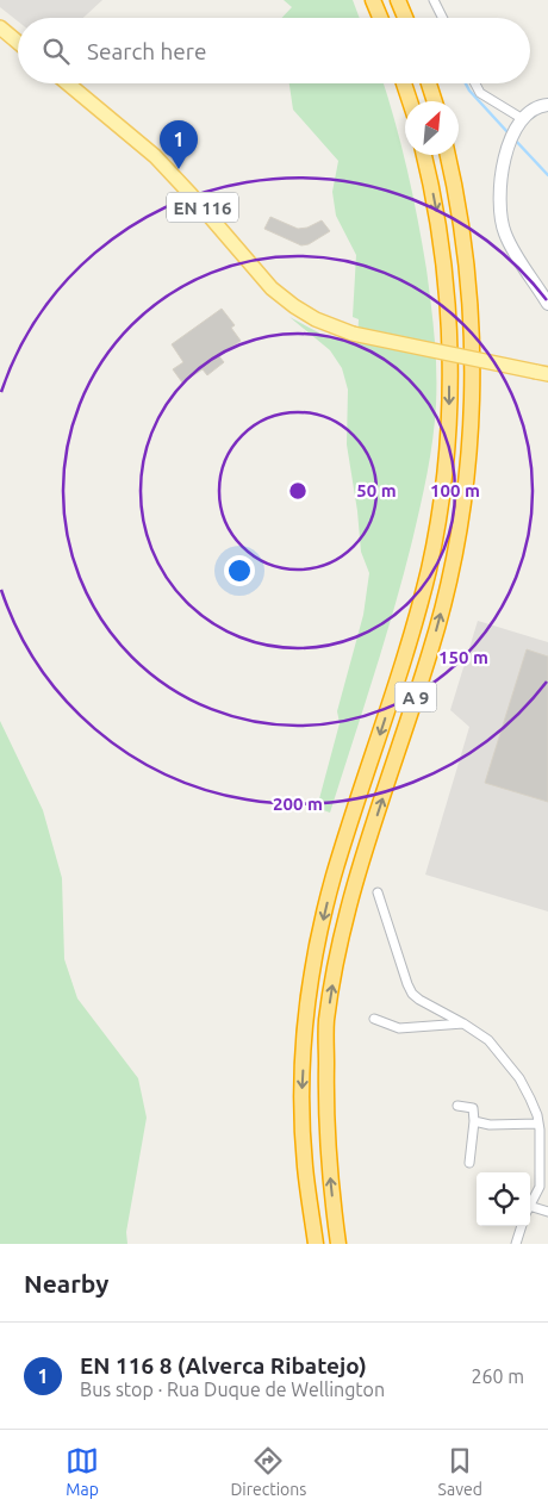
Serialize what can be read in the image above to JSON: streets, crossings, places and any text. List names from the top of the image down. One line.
{"streets":{"highway":["A 9"],"main road":["EN 116"]},"north":"top right","page":{"search":"Search here","pins":"1","heading":"Nearby","list":[{"mark":"1","name":"EN 116 8 (Alverca Ribatejo)","note":"Bus stop · Rua Duque de Wellington","value":"260 m"}],"nav":["Map","Directions","Saved"]},"rings":["50 m","100 m","150 m","200 m"]}
